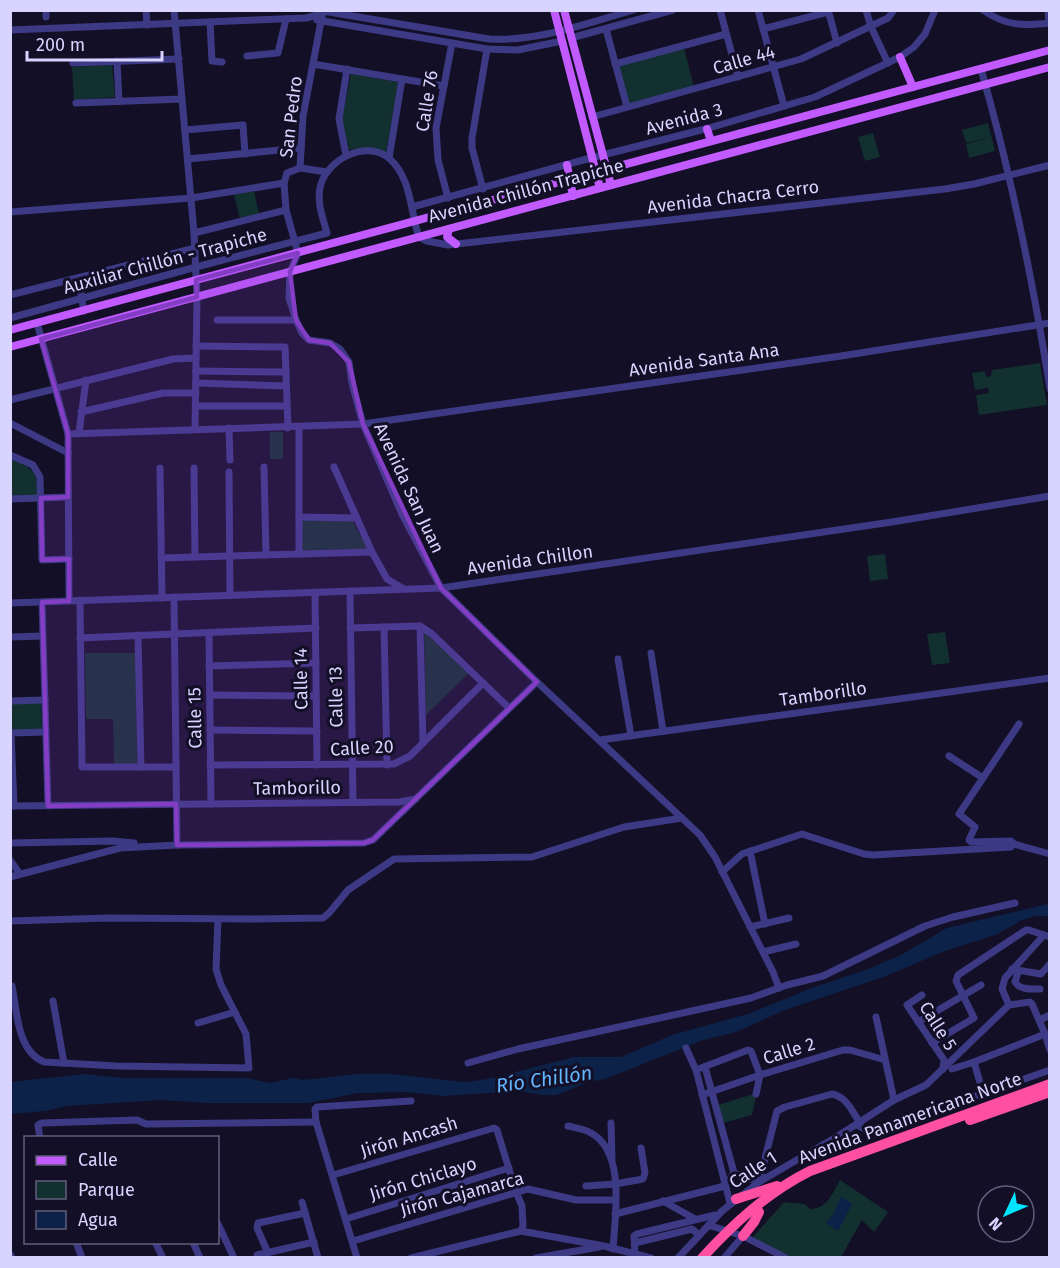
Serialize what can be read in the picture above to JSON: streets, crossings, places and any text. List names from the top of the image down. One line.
{"streets":{"highway":["Avenida Panamericana Norte"],"main road":["Avenida Chillón Trapiche"],"street":["Calle 44","Calle 76","San Pedro","Avenida 3","Avenida Chacra Cerro","Auxiliar Chillón - Trapiche","Avenida Santa Ana","Avenida San Juan","Avenida Chillon","Calle 14","Tamborillo","Calle 13","Calle 15","Calle 20","Calle 5","Calle 2","Jirón Ancash","Calle 1","Jirón Chiclayo","Jirón Cajamarca"]},"crossings":[["Calle 76","Avenida 3"],["San Pedro","Avenida Chillón Trapiche"],["San Pedro","Auxiliar Chillón - Trapiche"],["Avenida Chillón Trapiche","Avenida Chacra Cerro"],["Avenida Santa Ana","Avenida San Juan"],["Avenida San Juan","Avenida Chillon"],["Avenida San Juan","Tamborillo"],["Avenida Chillon","Calle 14"],["Avenida Chillon","Calle 13"],["Calle 14","Calle 20"],["Tamborillo","Calle 13"],["Tamborillo","Calle 15"],["Calle 13","Calle 20"],["Calle 15","Calle 20"],["Calle 5","Calle 1"],["Jirón Ancash","Jirón Chiclayo"]],"water":["Río Chillón"],"legend":["Calle","Parque","Agua"],"scale_bar":"200 m","north":"bottom left"}
